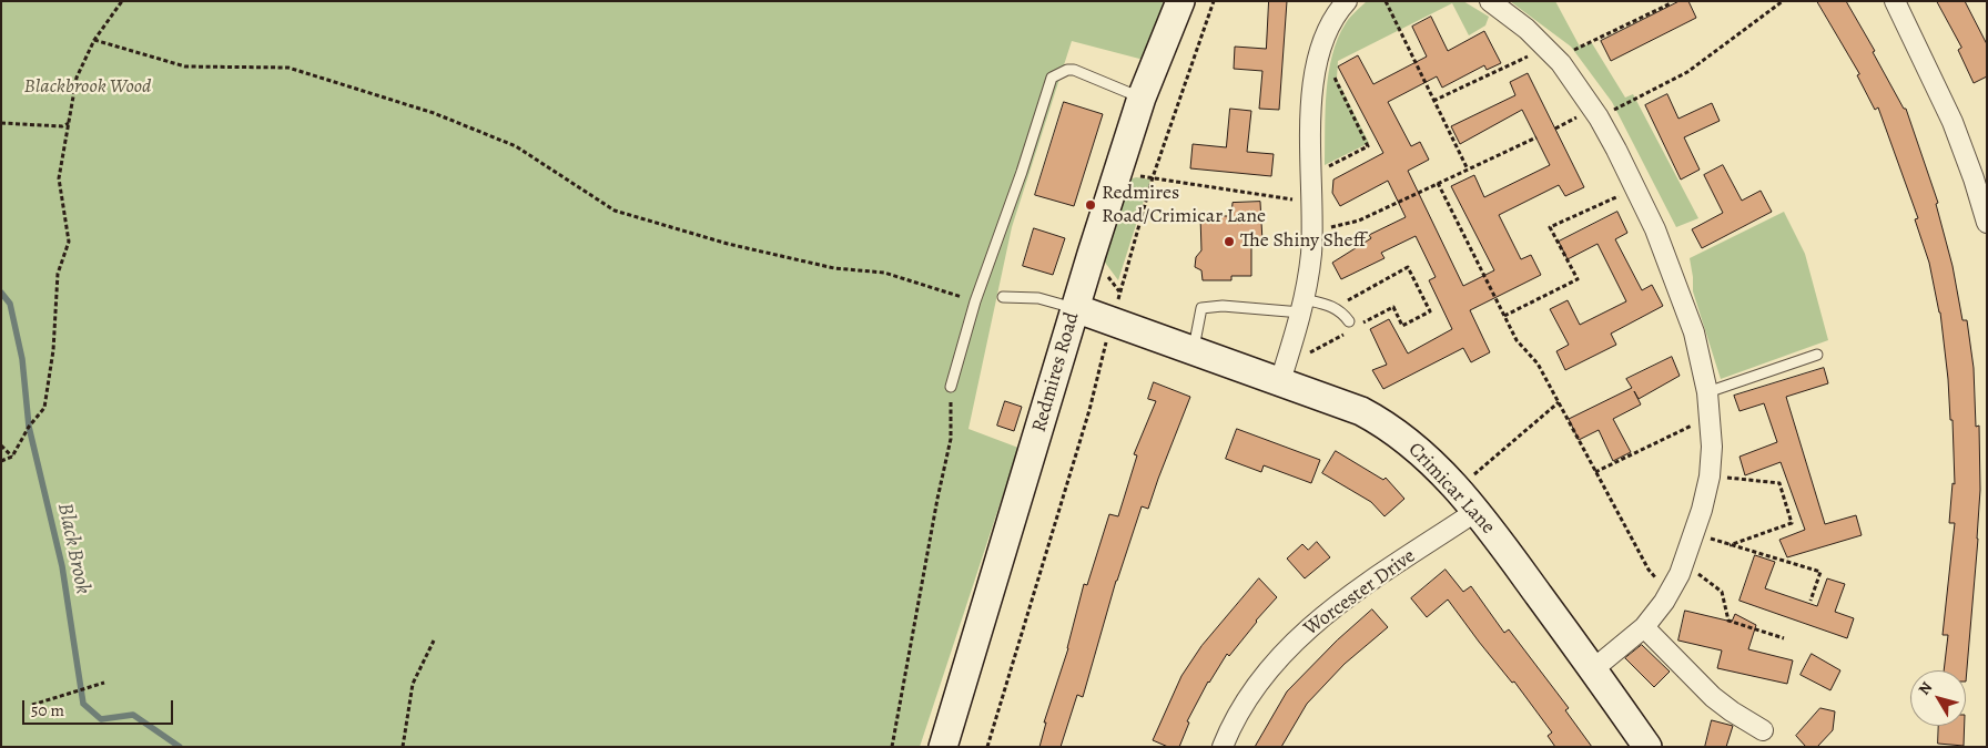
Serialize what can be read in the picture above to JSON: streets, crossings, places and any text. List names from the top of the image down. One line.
{"streets":{"street":["Redmires Road","Crimicar Lane","Worcester Drive"]},"crossings":[["Redmires Road","Crimicar Lane"],["Crimicar Lane","Worcester Drive"]],"water":["Black Brook"],"parks":["Blackbrook Wood"],"places":["Redmires Road/Crimicar Lane","The Shiny Sheff"],"scale_bar":"50 m","north":"top left"}
